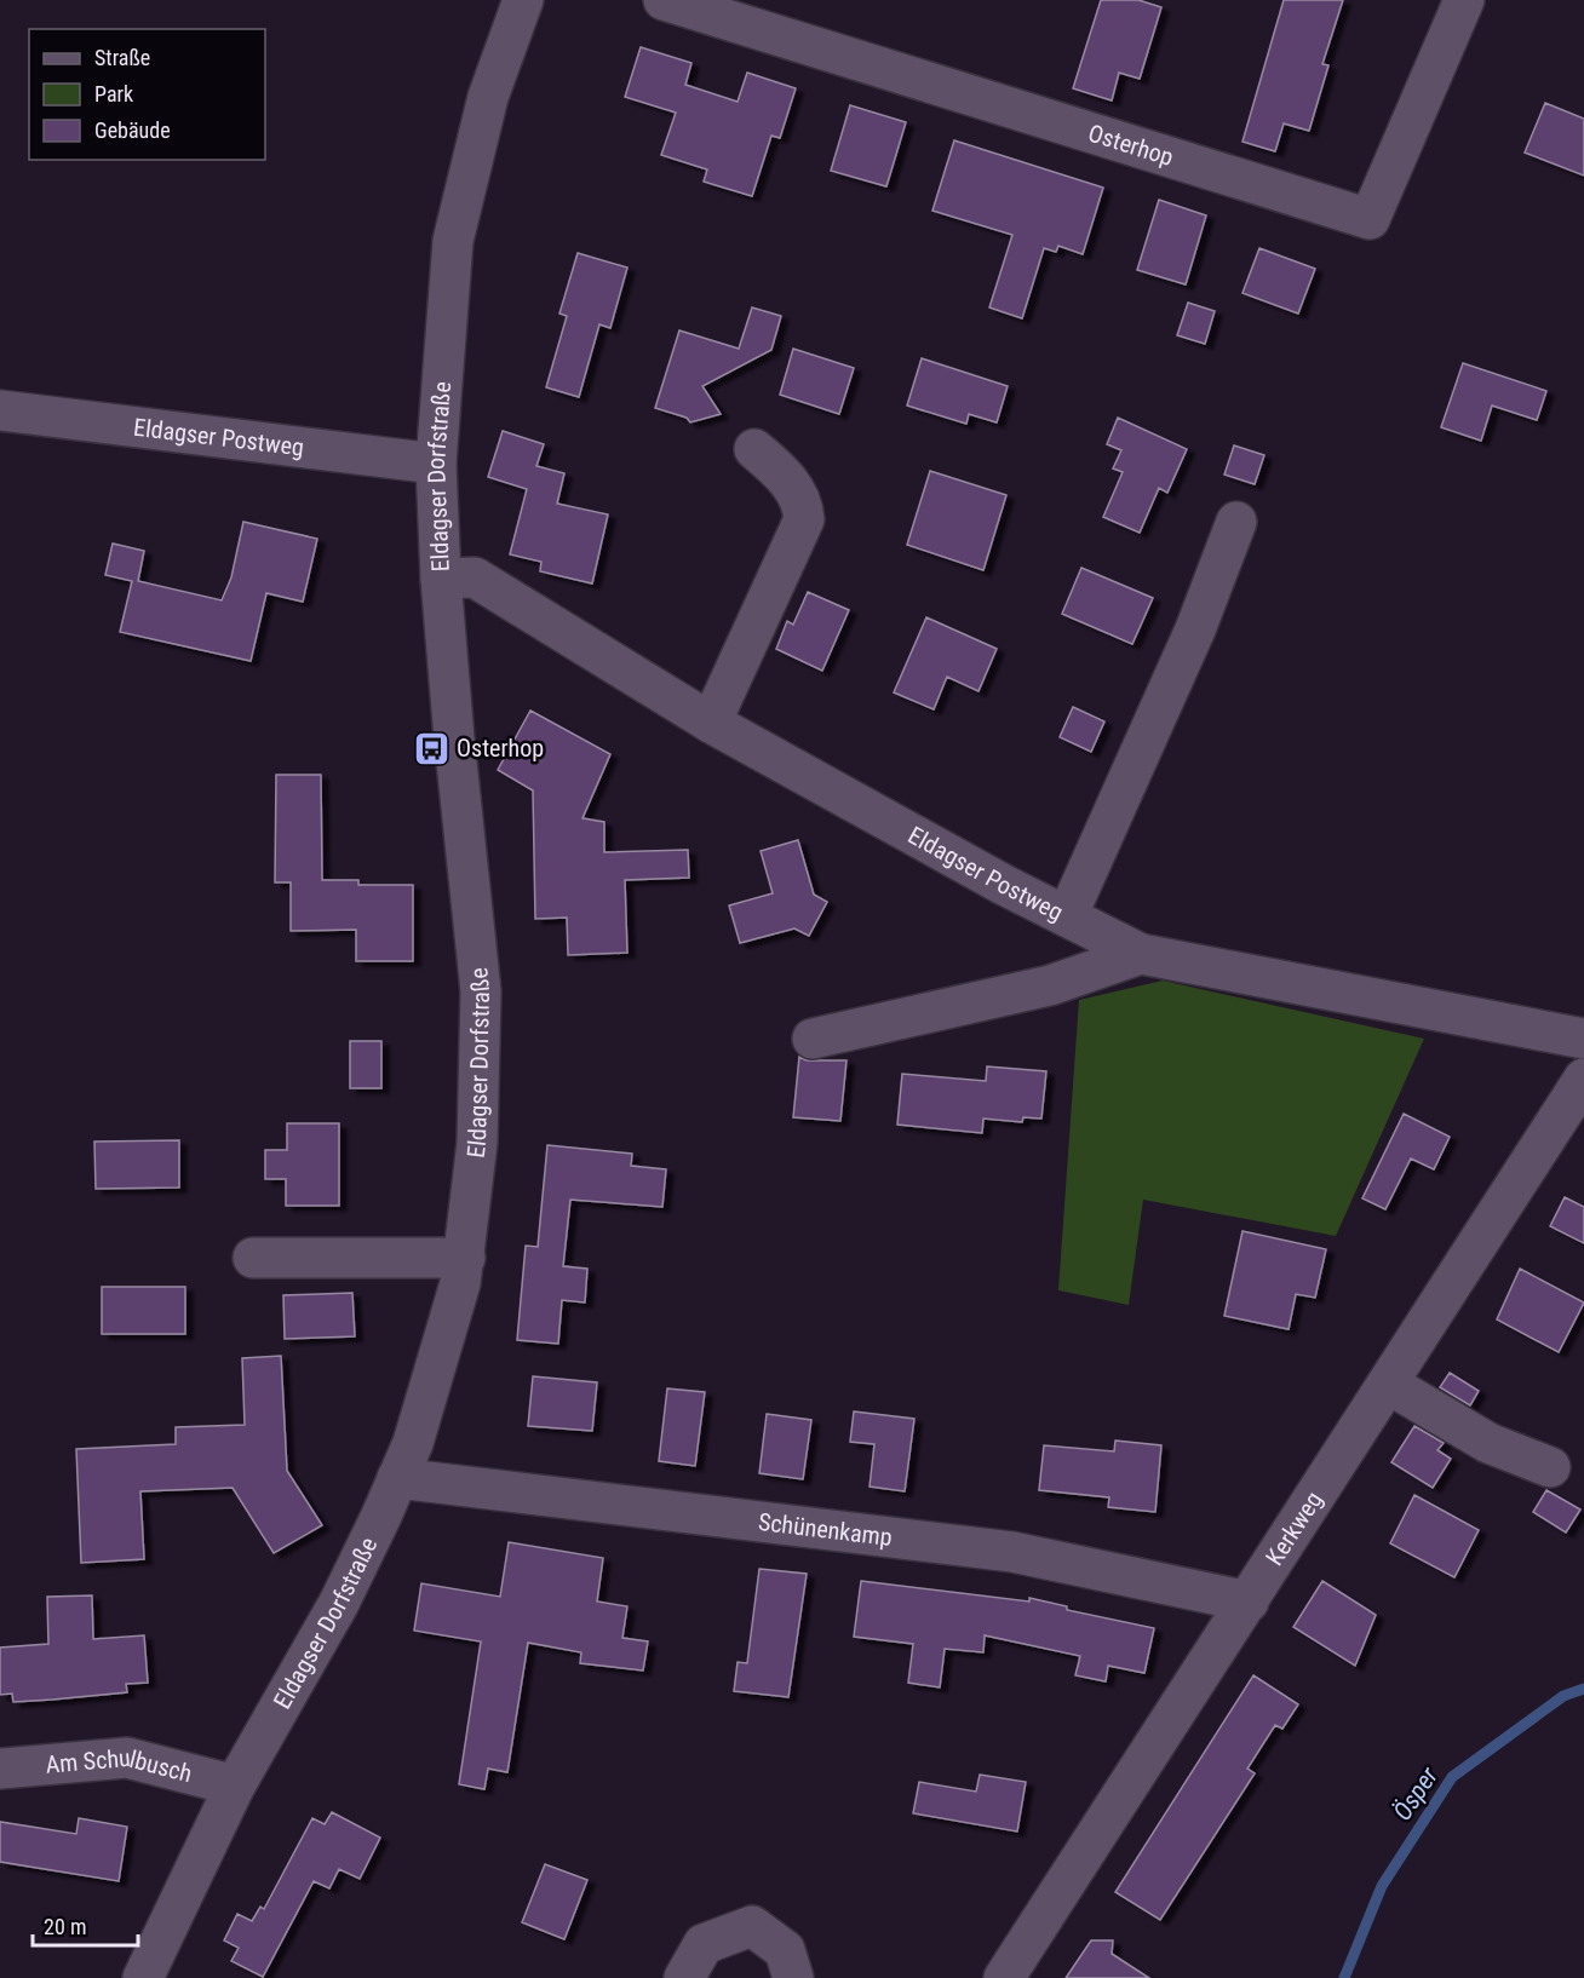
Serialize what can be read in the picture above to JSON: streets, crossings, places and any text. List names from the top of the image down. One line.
{"streets":{"street":["Osterhop","Eldagser Postweg","Eldagser Dorfstraße","Kerkweg","Schünenkamp","Am Schulbusch"]},"crossings":[["Eldagser Postweg","Eldagser Dorfstraße"],["Eldagser Dorfstraße","Schünenkamp"],["Eldagser Dorfstraße","Am Schulbusch"],["Kerkweg","Schünenkamp"]],"water":["Ösper"],"places":{"bus stop":["Osterhop"]},"legend":["Straße","Park","Gebäude"],"scale_bar":"20 m"}
